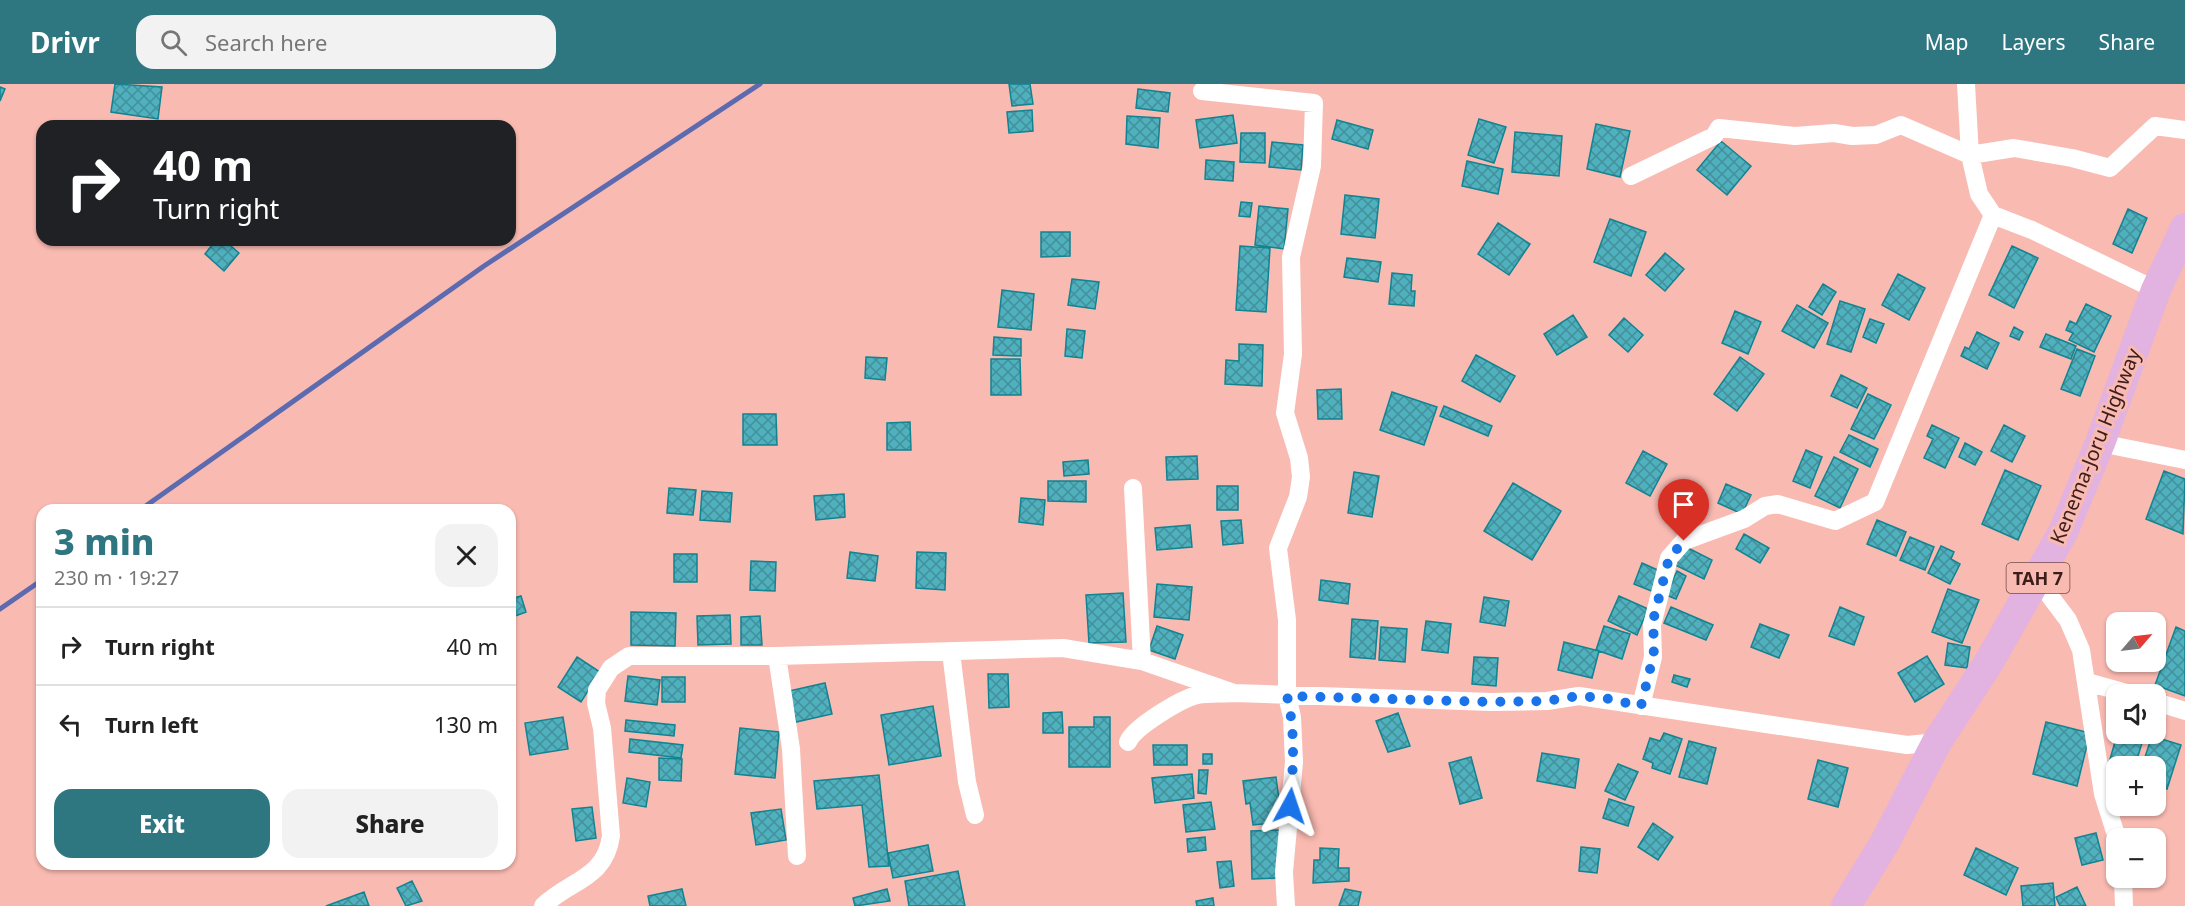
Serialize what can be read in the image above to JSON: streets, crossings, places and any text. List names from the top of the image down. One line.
{"streets":{"highway":["Kenema-Joru Highway","TAH 7"]},"north":"top right","page":{"header":"Drivr","search":"Search here","nav":["Map","Layers","Share"],"turn":["40 m","Turn right"],"heading":["3 min","230 m · 19:27"],"list":[{"name":"Turn right","value":"40 m"},{"name":"Turn left","value":"130 m"}],"map_buttons":["+","−"],"buttons":["Exit","Share"]}}
